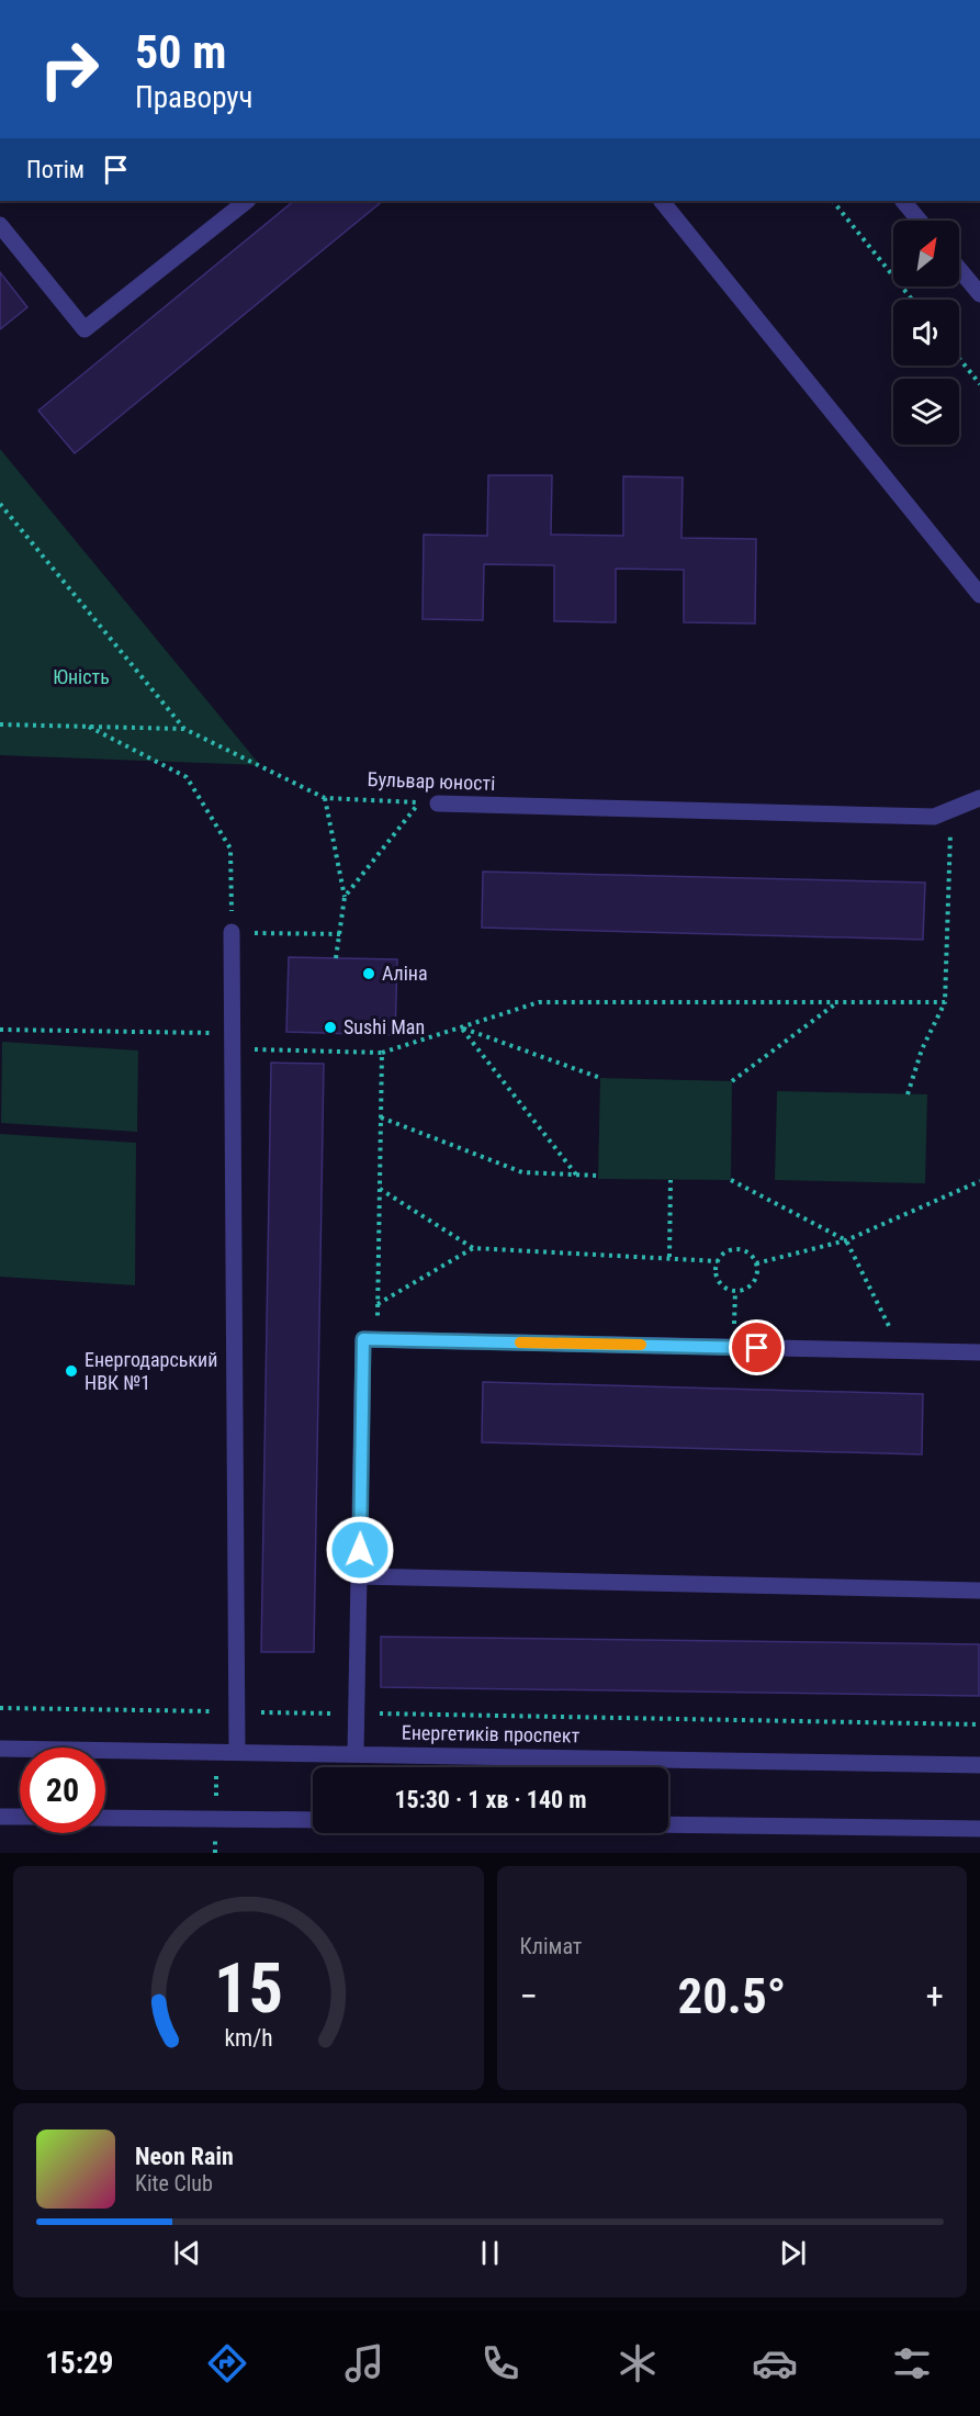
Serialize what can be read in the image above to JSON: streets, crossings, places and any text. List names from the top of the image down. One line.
{"streets":{"street":["Бульвар юності","Енергетиків проспект"]},"parks":["Юність"],"places":["Аліна","Sushi Man","Енергодарський НВК №1"],"north":"top right","page":{"turn":["50 m","Праворуч"],"then":"Потім","limit":"20","trip":"15:30 · 1 хв · 140 m","tile":"Клімат","heat":["−","20.5°","+"],"song":["Neon Rain","Kite Club"],"tabs":"15:29","gauge":["15","km/h"]}}
